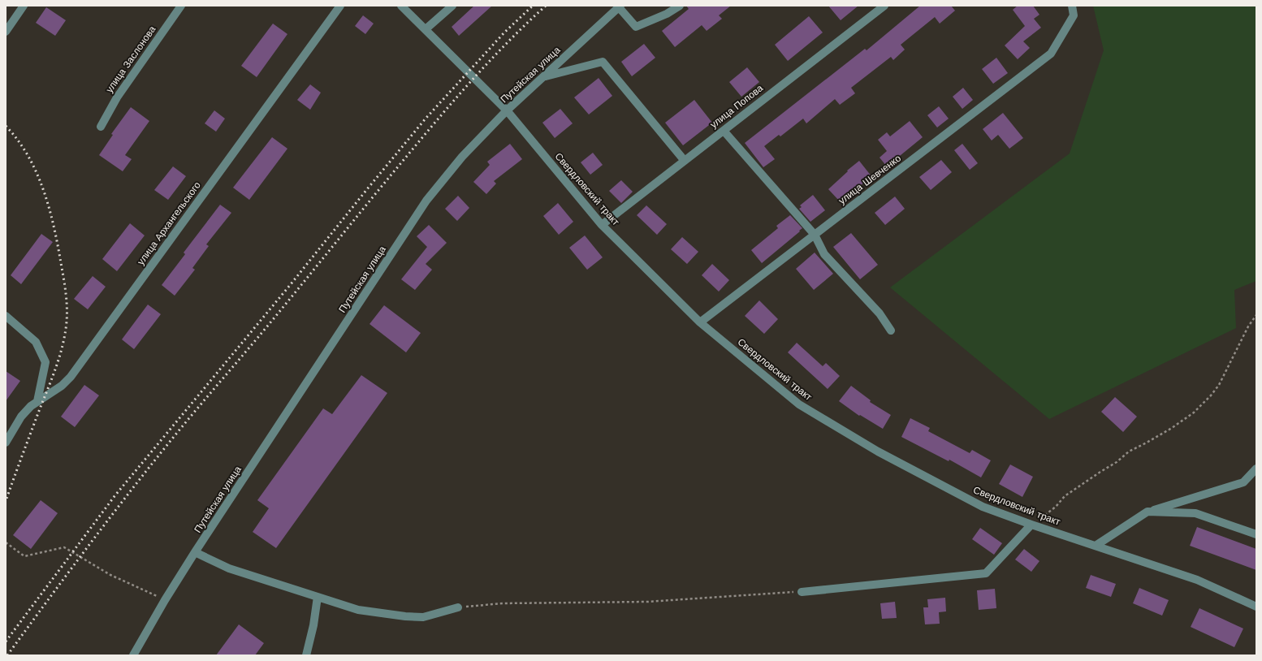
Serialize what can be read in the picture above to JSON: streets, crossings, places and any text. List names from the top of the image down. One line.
{"streets":{"street":["улица Заслонова","Путейская улица","улица Попова","улица Шевченко","Свердловский тракт","улица Архангельского"]},"crossings":[["Путейская улица","Свердловский тракт"],["улица Попова","Свердловский тракт"],["улица Шевченко","Свердловский тракт"]]}
